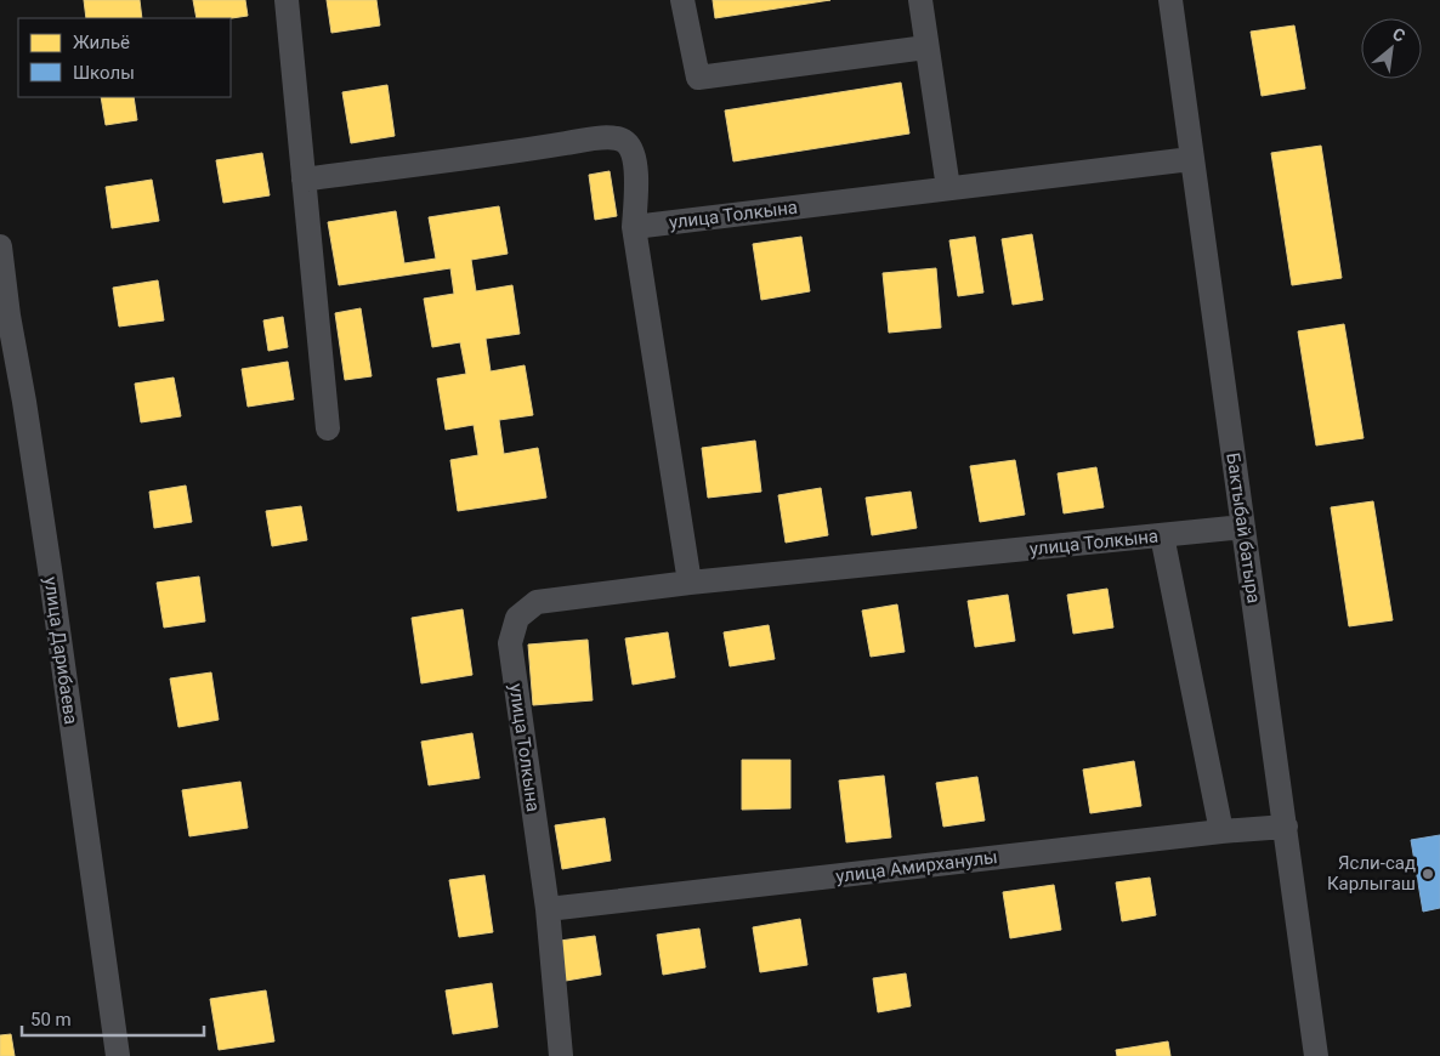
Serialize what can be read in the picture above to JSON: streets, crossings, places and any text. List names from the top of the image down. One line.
{"streets":{"street":["улица Толкына","Бактыбай батыра","улица Дарибаева","улица Амирханулы"]},"crossings":[["улица Толкына","Бактыбай батыра"],["улица Толкына","улица Амирханулы"],["Бактыбай батыра","улица Амирханулы"]],"places":["Ясли-сад Карлыгаш"],"legend":["Жильё","Школы"],"scale_bar":"50 m","north":"top right"}
